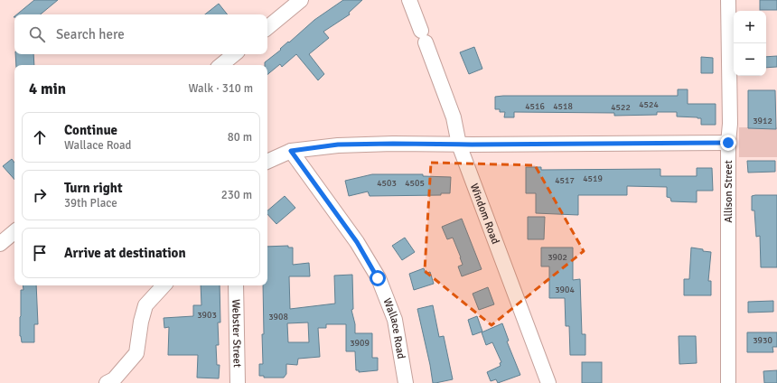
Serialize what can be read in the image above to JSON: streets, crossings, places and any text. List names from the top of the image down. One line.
{"streets":{"street":["Allison Street","Windom Road","Wallace Road","Webster Street"]},"house_numbers":["4524","4516","4518","4522","3912","4519","4517","4503","4505","3902","3904","3903","3908","3930","3909"],"page":{"map_buttons":["+","−"],"search":"Search here","heading":["4 min","Walk · 310 m"],"list":[["Continue","Wallace Road","80 m"],["Turn right","39th Place","230 m"],"Arrive at destination"]}}
